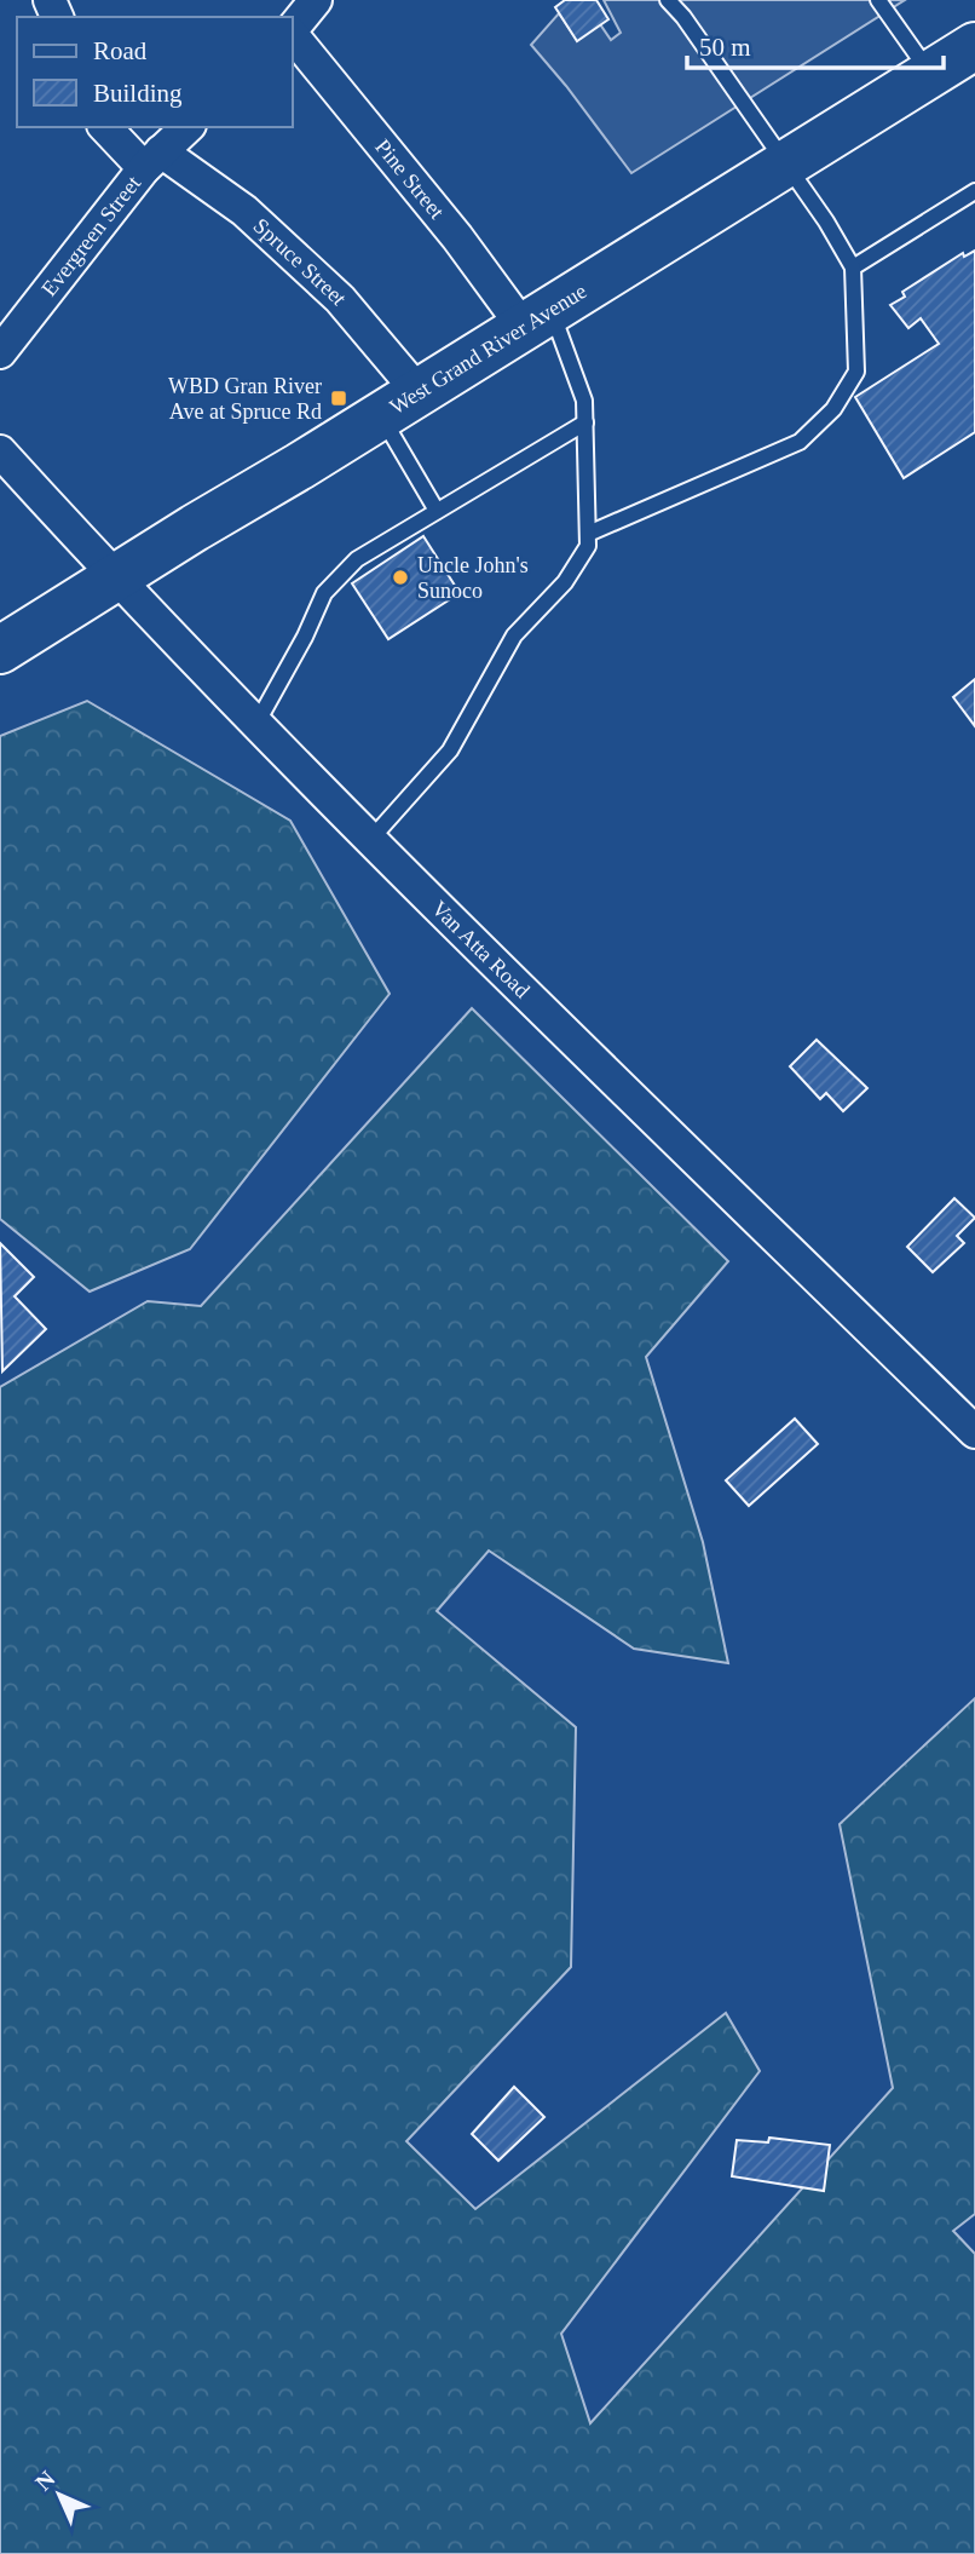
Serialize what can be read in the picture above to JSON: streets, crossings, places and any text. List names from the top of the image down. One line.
{"streets":{"main road":["West Grand River Avenue"],"street":["Pine Street","Evergreen Street","Spruce Street","Van Atta Road"]},"crossings":[["Pine Street","West Grand River Avenue"],["Evergreen Street","Spruce Street"],["Spruce Street","West Grand River Avenue"],["West Grand River Avenue","Van Atta Road"]],"places":{"transit":["WBD Gran River Ave at Spruce Rd"],"other":["Uncle John's Sunoco"]},"legend":["Road","Building"],"scale_bar":"50 m","north":"top left"}
